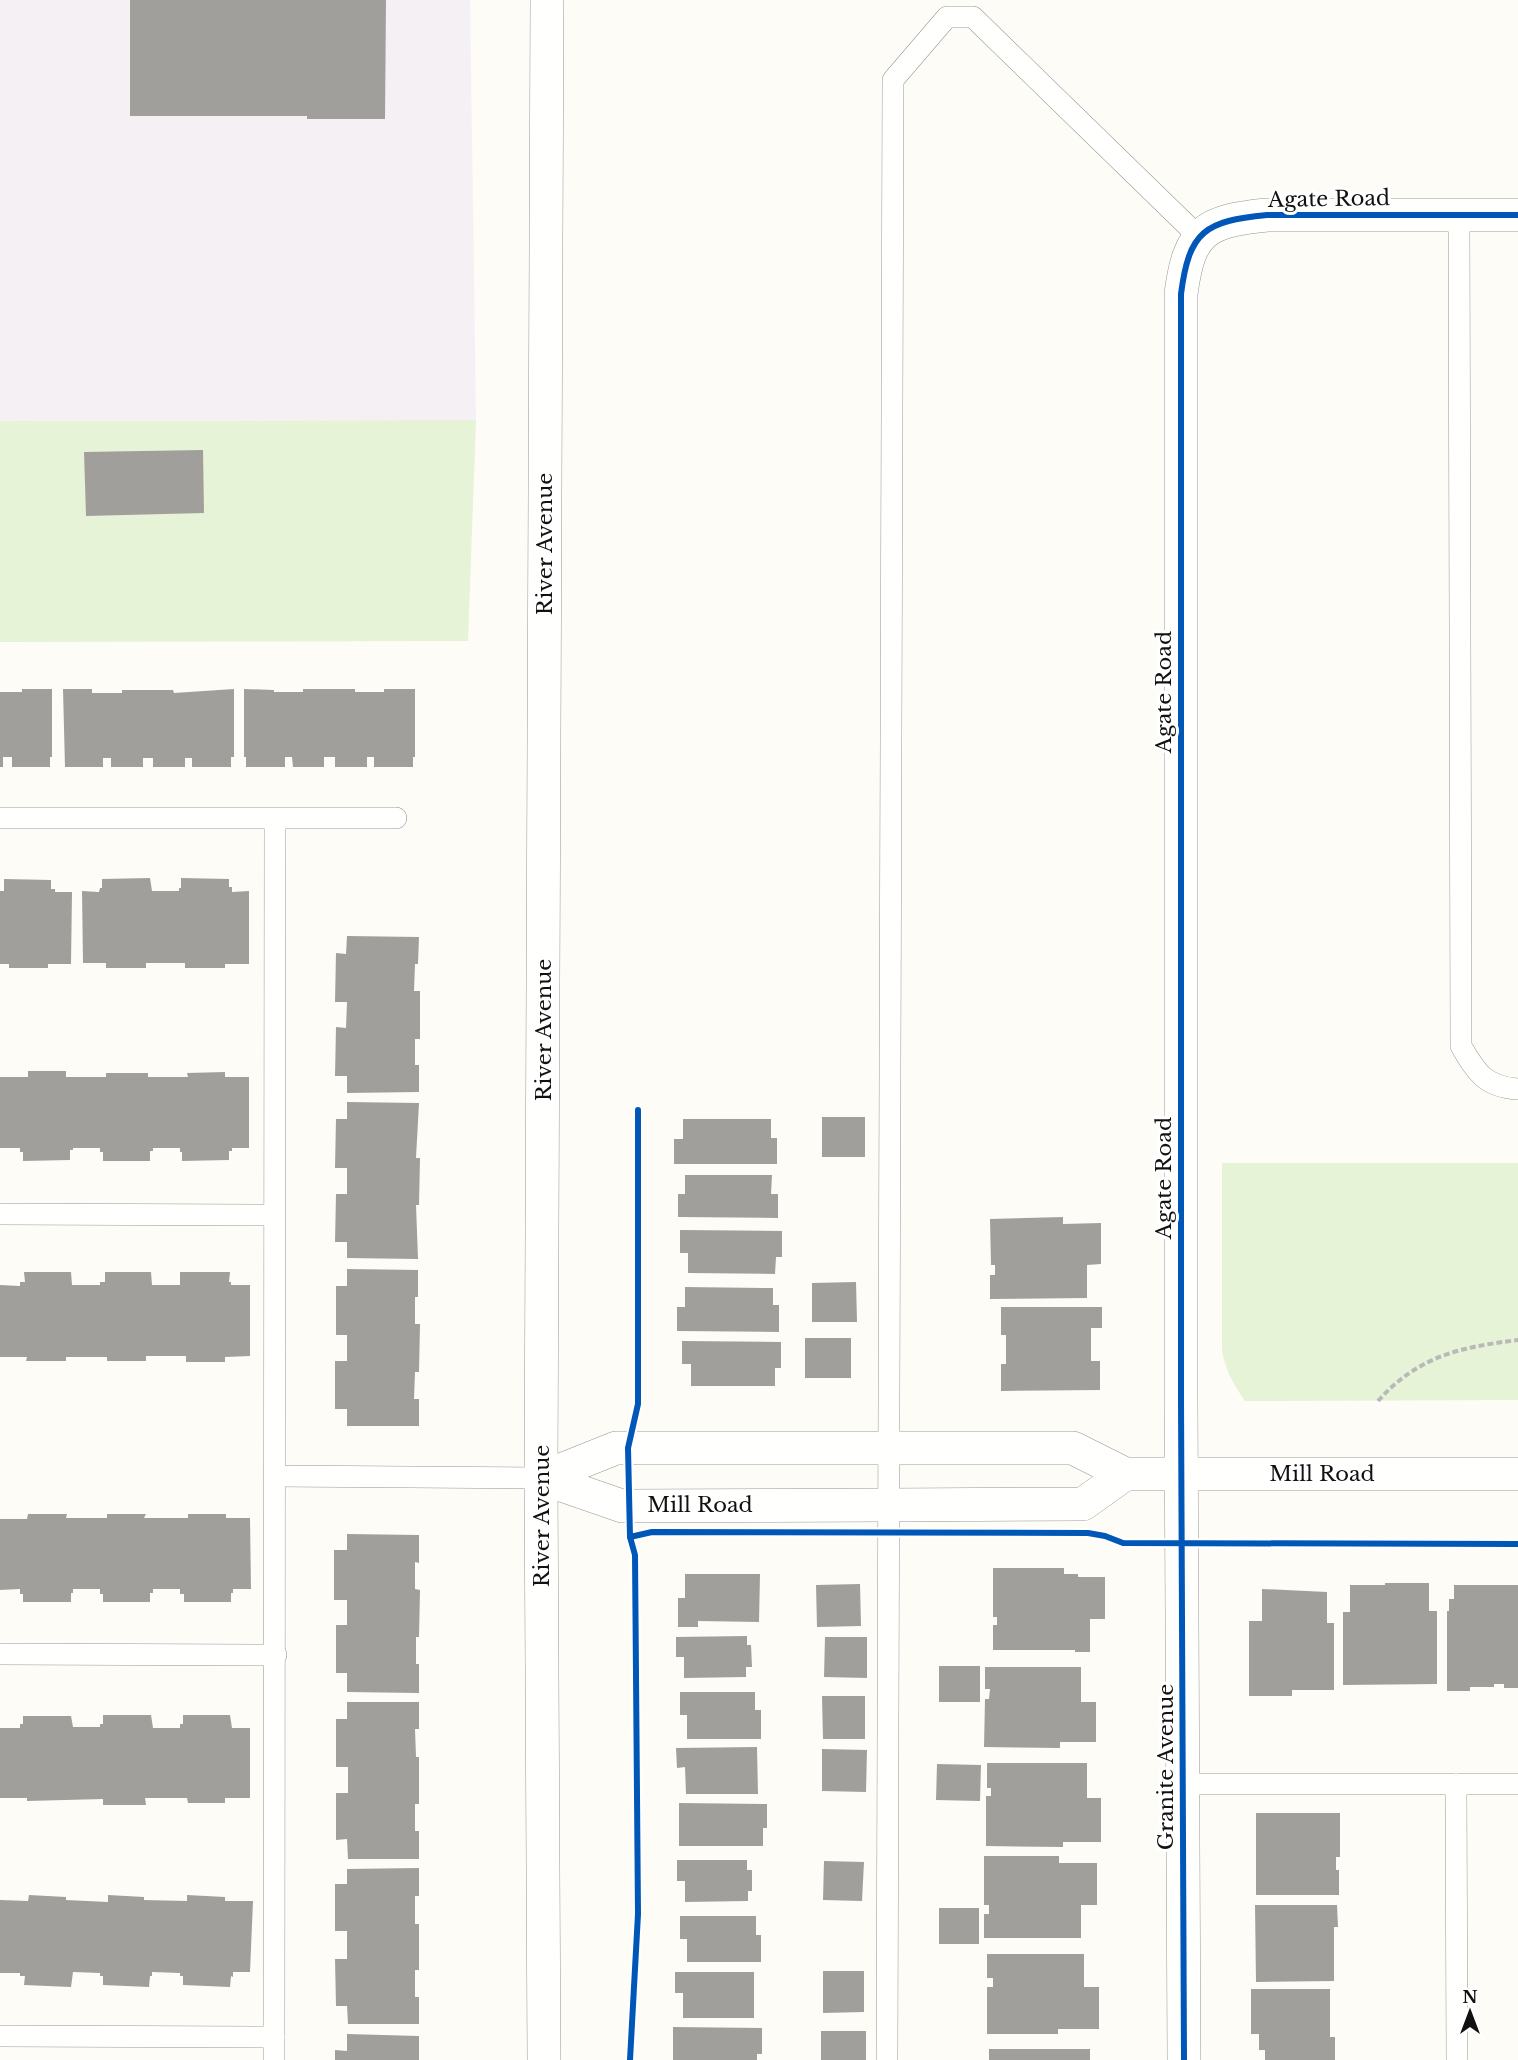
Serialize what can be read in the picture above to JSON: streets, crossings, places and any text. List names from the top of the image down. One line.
{"streets":{"street":["Agate Road","River Avenue","Mill Road","Granite Avenue"]},"crossings":[["Agate Road","Mill Road"],["Agate Road","Granite Avenue"],["River Avenue","Mill Road"],["Mill Road","Granite Avenue"]],"north":"top"}
